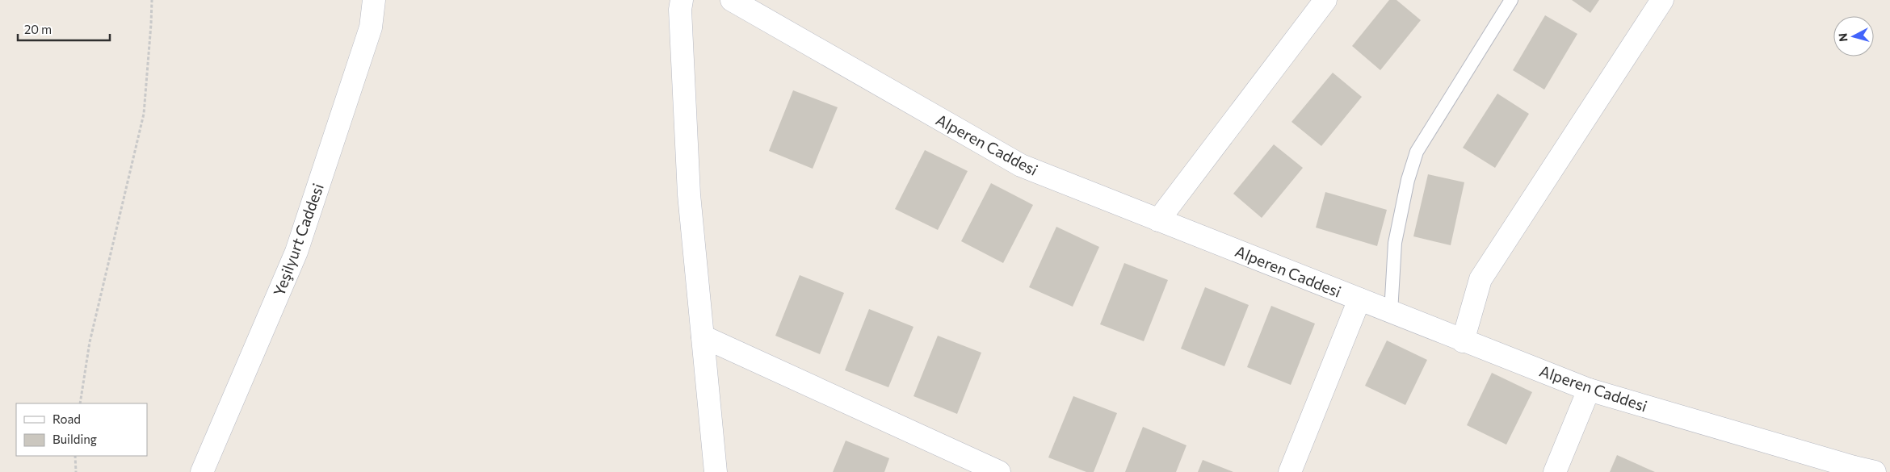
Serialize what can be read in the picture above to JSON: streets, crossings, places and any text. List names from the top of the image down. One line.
{"streets":{"street":["Alperen Caddesi","Yeşilyurt Caddesi"]},"legend":["Road","Building"],"scale_bar":"20 m","north":"left"}
